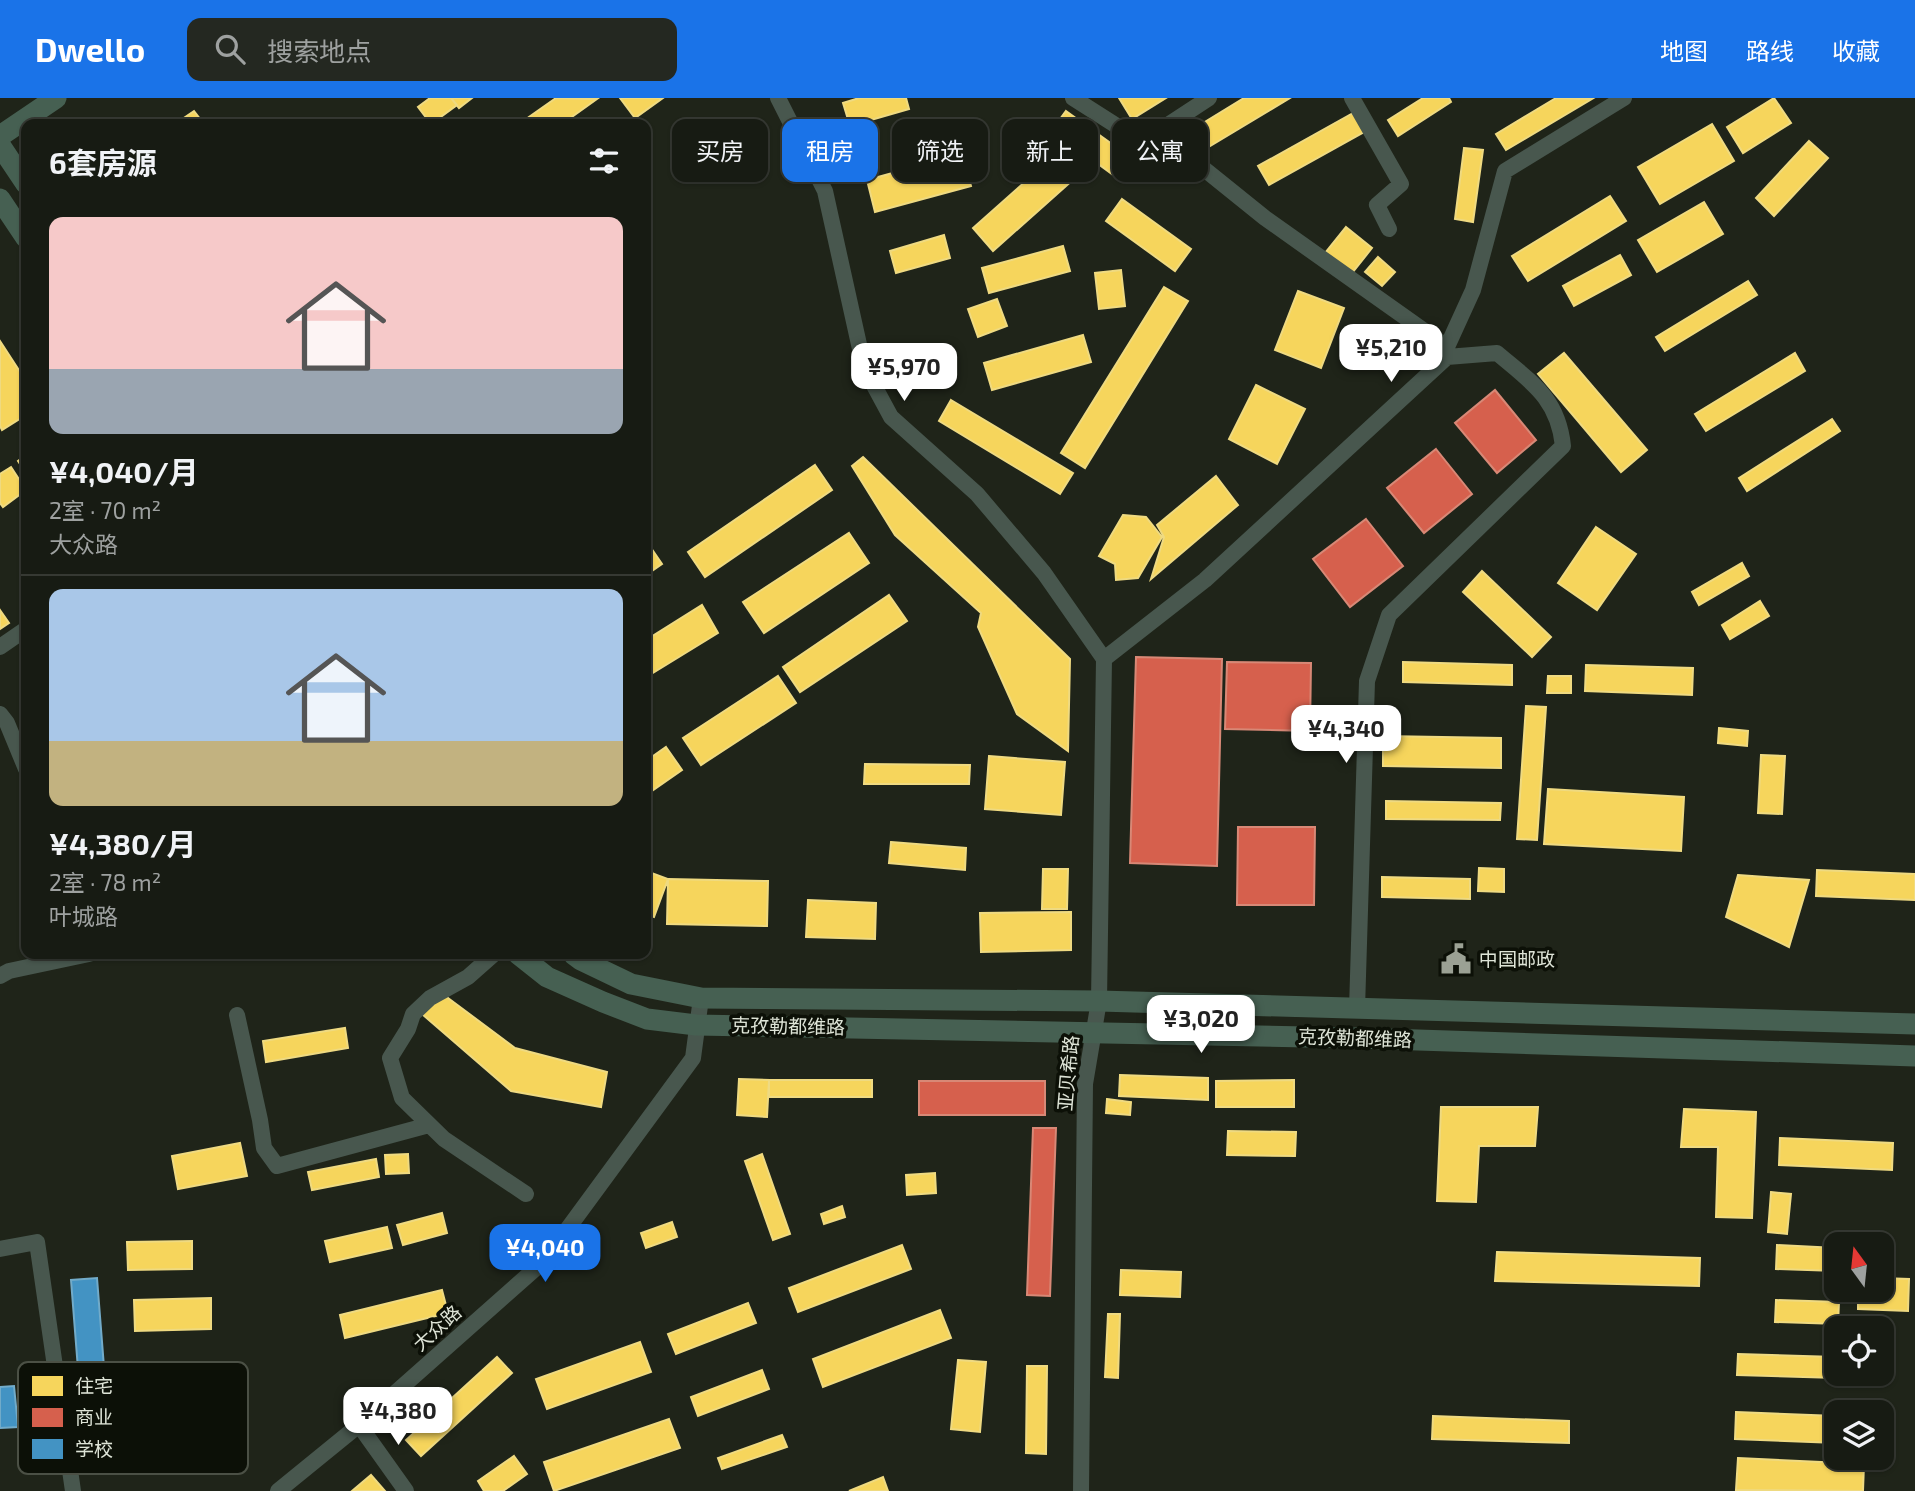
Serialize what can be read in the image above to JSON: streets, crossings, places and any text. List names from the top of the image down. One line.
{"streets":{"main road":["克孜勒都维路"],"street":["亚贝希路","大众路"]},"crossings":[["克孜勒都维路","亚贝希路"],["克孜勒都维路","大众路"]],"places":{"public building":["中国邮政"]},"legend":["住宅","商业","学校"],"north":"top","page":{"header":"Dwello","search":"搜索地点","nav":["地图","路线","收藏"],"chip":["买房","租房","筛选","新上","公寓"],"heading":"6套房源","list":[{"name":"¥4,040/月","note":"2室 · 70 m² · 大众路"},{"name":"¥4,380/月","note":"2室 · 78 m² · 叶城路"}],"price":["¥5,210","¥5,970","¥4,340","¥3,020","¥4,040","¥4,380"]}}
